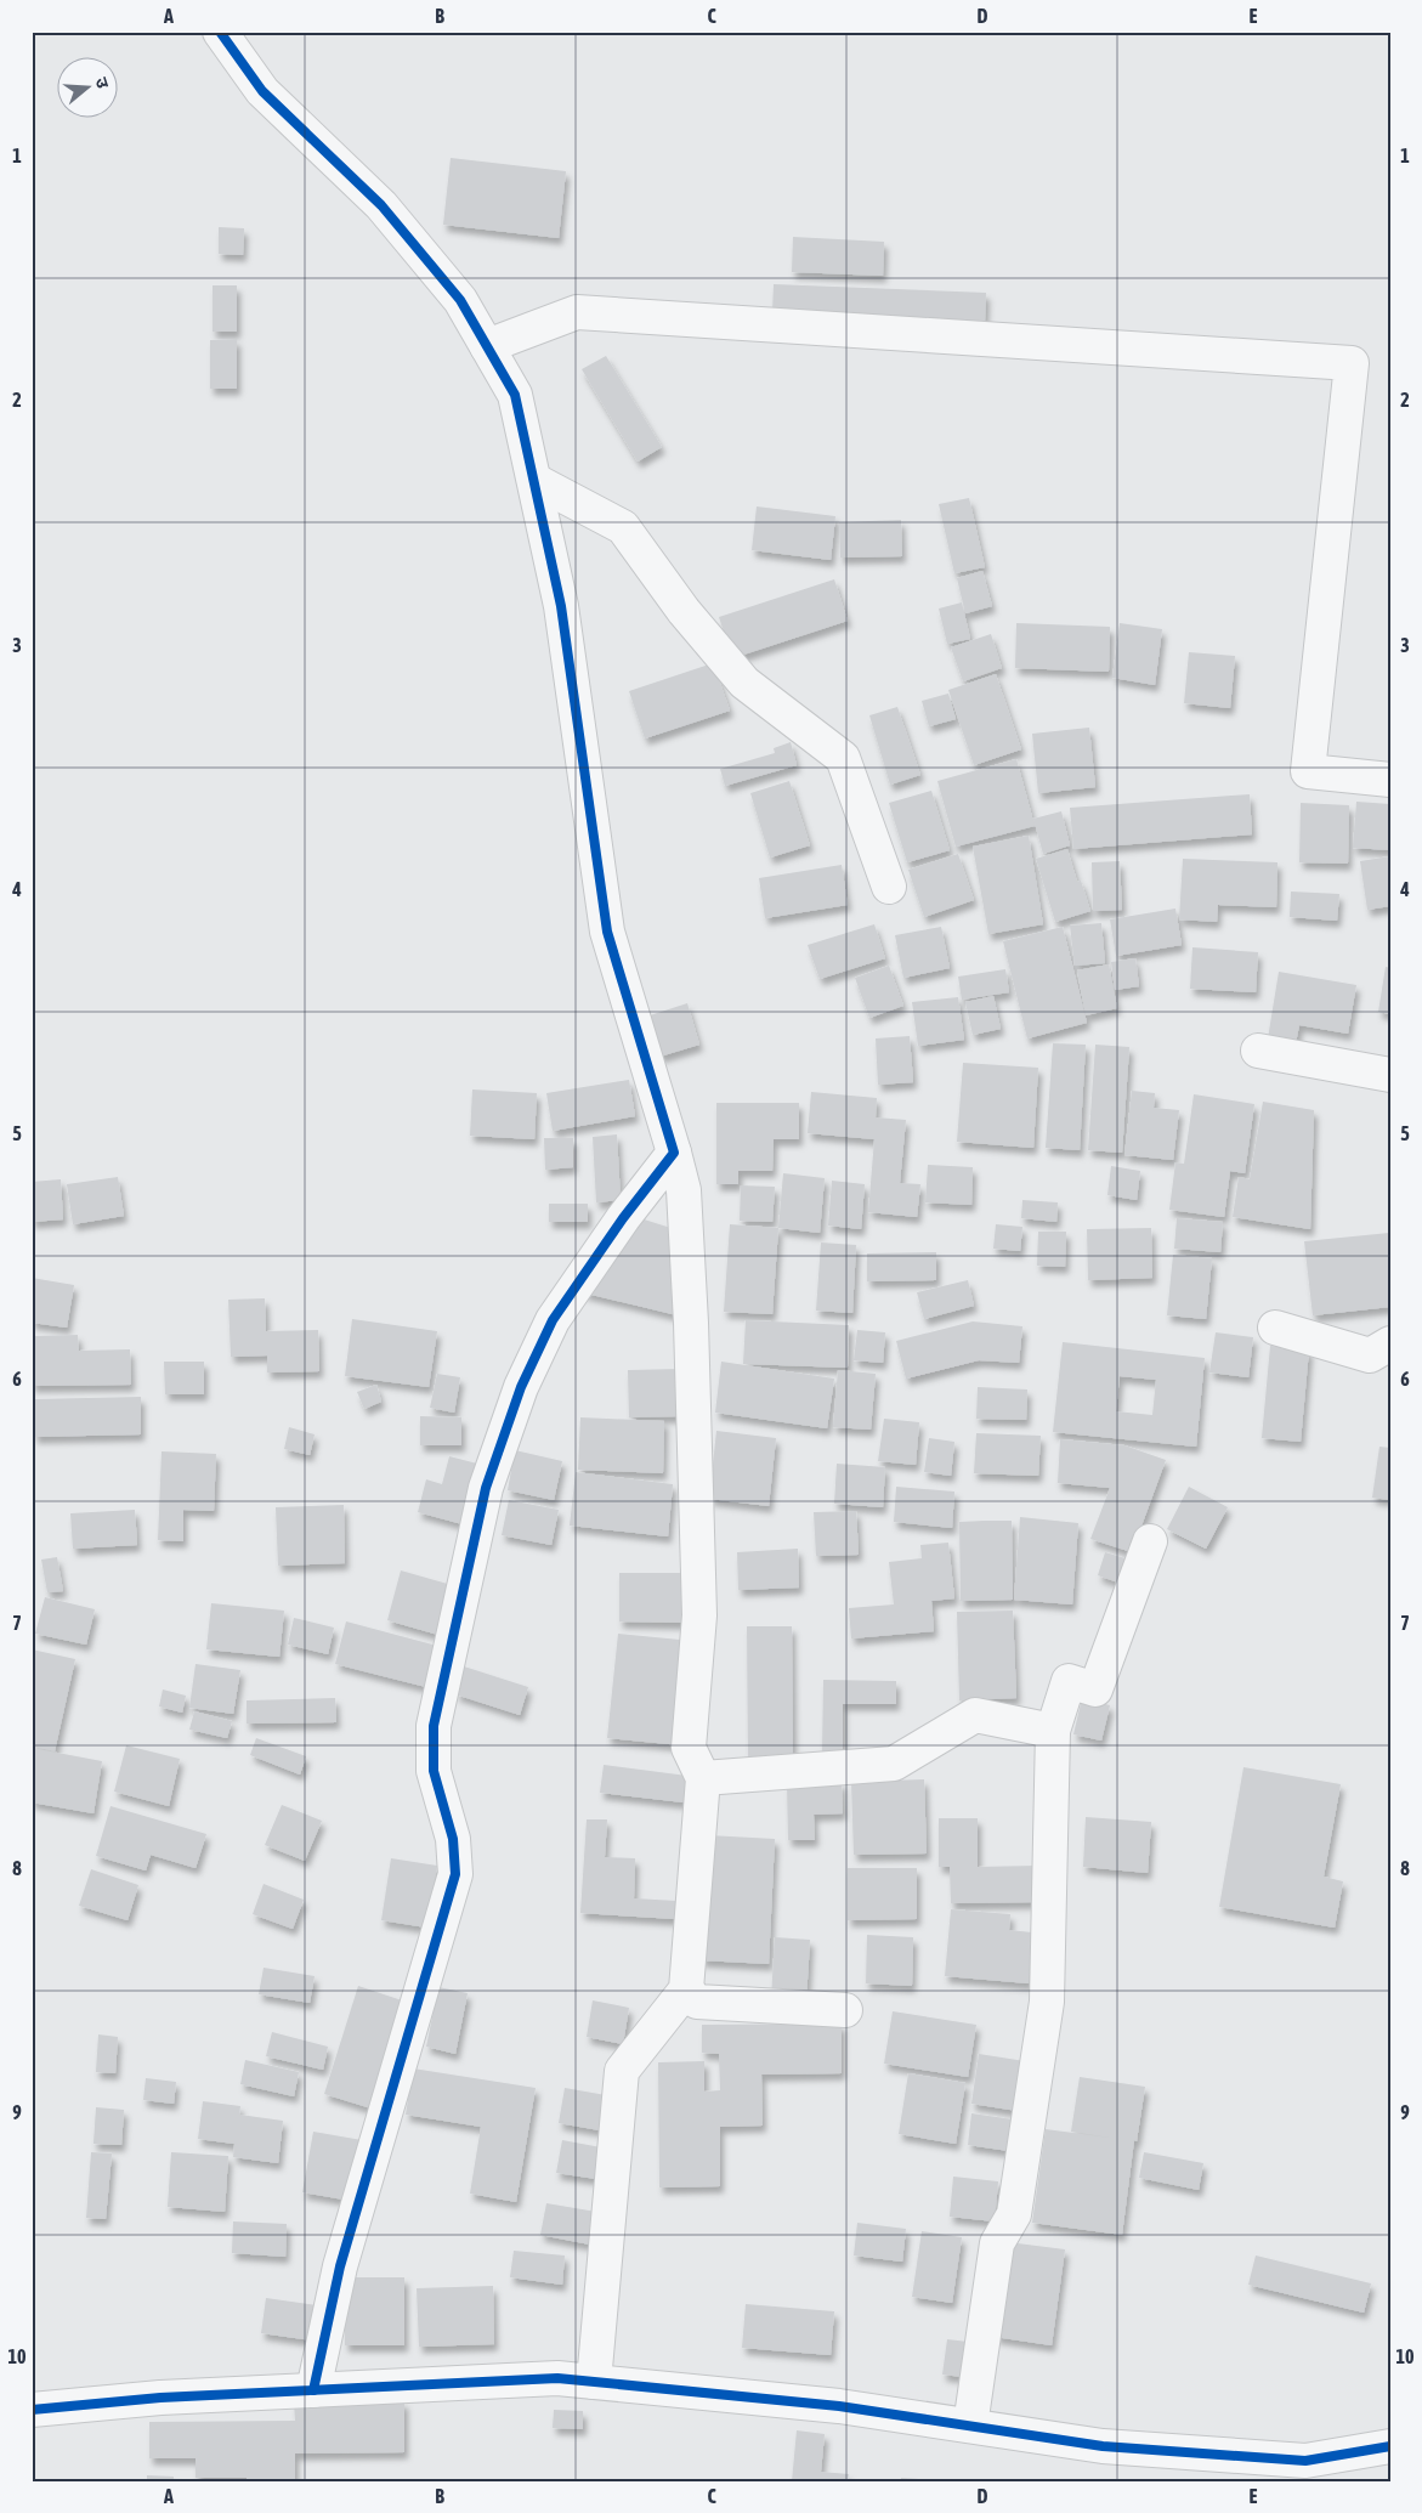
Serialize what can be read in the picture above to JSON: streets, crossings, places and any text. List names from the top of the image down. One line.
{"north":"right","grid":{"columns":["A","B","C","D","E"],"rows":["1","2","3","4","5","6","7","8","9","10"]}}
